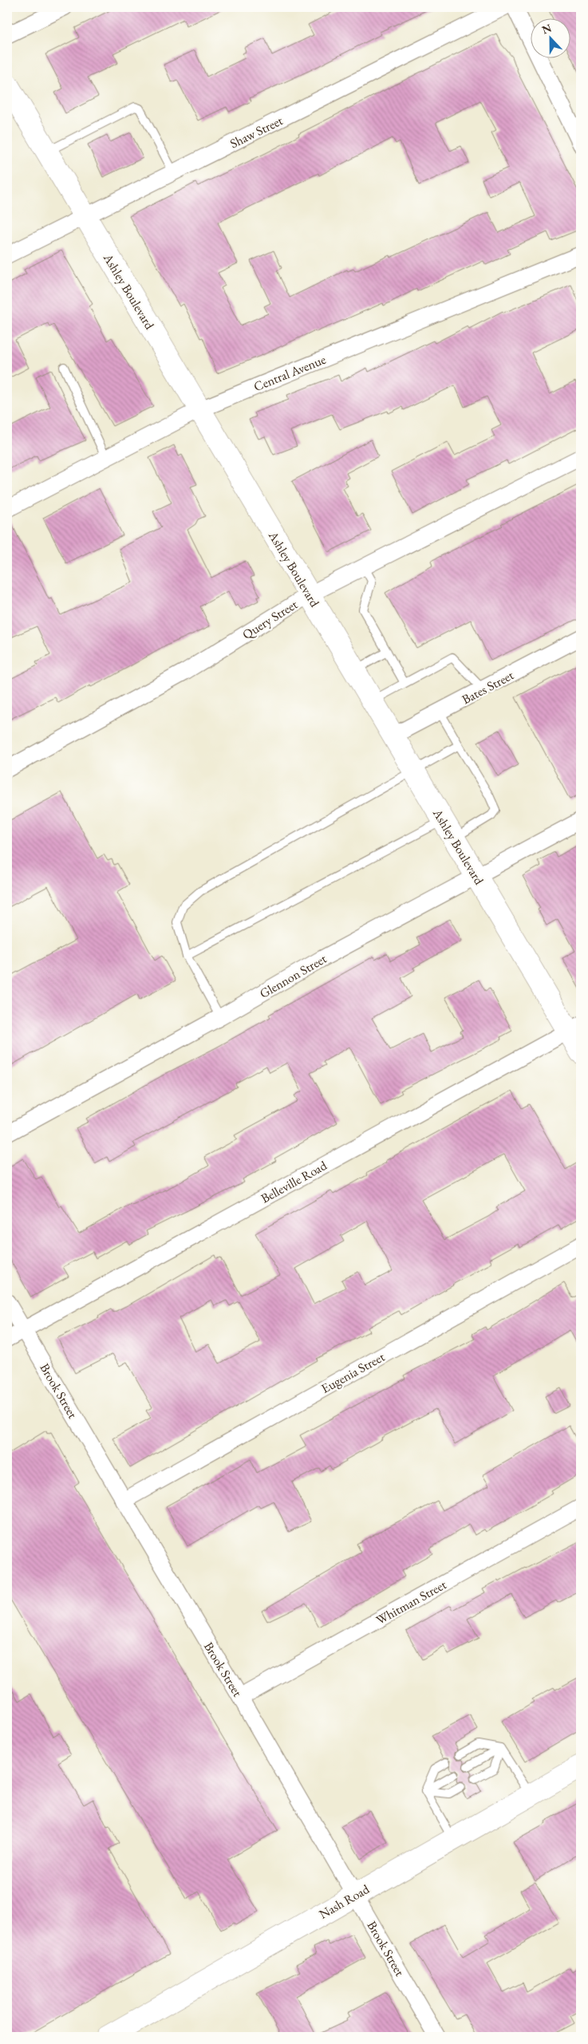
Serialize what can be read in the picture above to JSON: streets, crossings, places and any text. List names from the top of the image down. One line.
{"streets":{"main road":["Ashley Boulevard","Nash Road"],"street":["Shaw Street","Central Avenue","Query Street","Bates Street","Glennon Street","Belleville Road","Eugenia Street","Brook Street","Whitman Street"]},"crossings":[["Shaw Street","Ashley Boulevard"],["Ashley Boulevard","Central Avenue"],["Ashley Boulevard","Query Street"],["Ashley Boulevard","Bates Street"],["Ashley Boulevard","Glennon Street"],["Ashley Boulevard","Belleville Road"],["Belleville Road","Brook Street"],["Eugenia Street","Brook Street"],["Brook Street","Whitman Street"],["Brook Street","Nash Road"]],"north":"top"}
